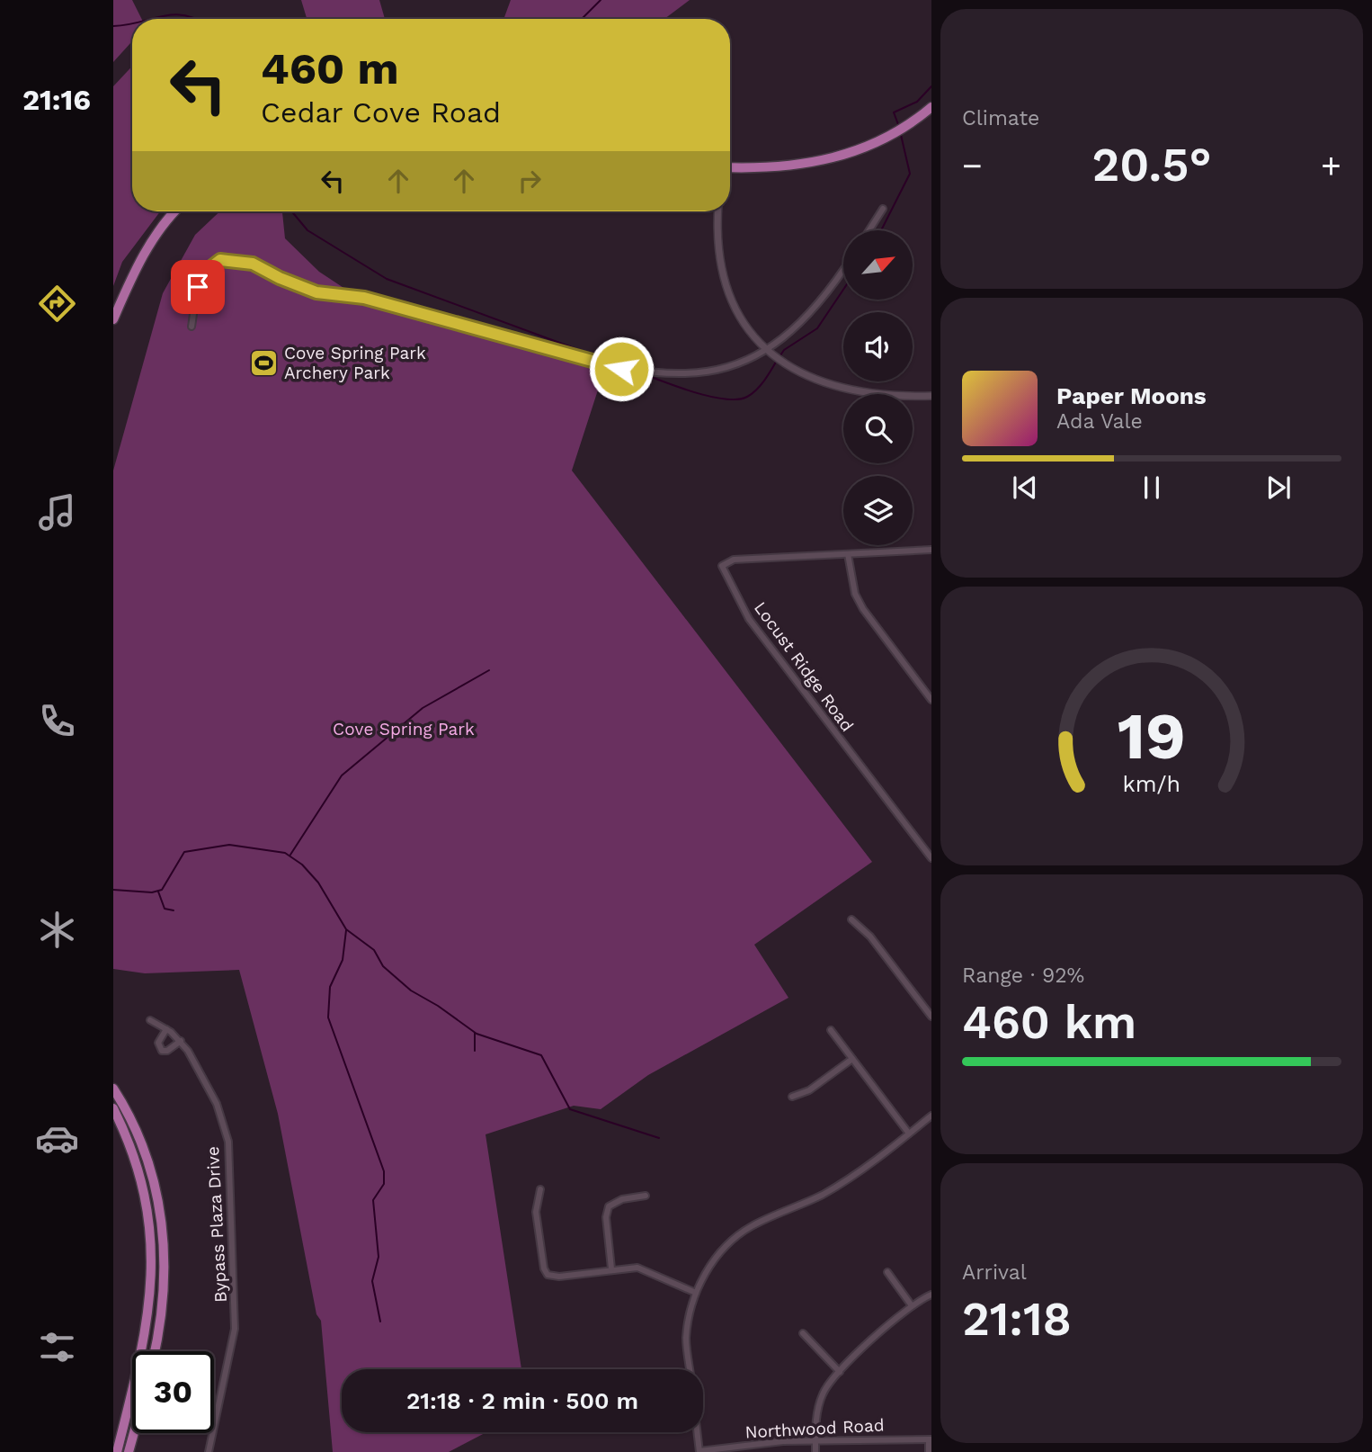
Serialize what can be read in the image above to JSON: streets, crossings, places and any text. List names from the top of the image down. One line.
{"streets":{"street":["Locust Ridge Road","Bypass Plaza Drive","Northwood Road"]},"parks":["Cove Spring Park"],"places":{"sports":["Cove Spring Park Archery Park"]},"north":"top right","page":{"tabs":"21:16","tile":["Climate",["Range · 92%","460 km"],["Arrival","21:18"]],"turn":["460 m","Cedar Cove Road"],"heat":["−","20.5°","+"],"song":["Paper Moons","Ada Vale"],"limit":"30","trip":"21:18 · 2 min · 500 m","gauge":["19","km/h"]}}
